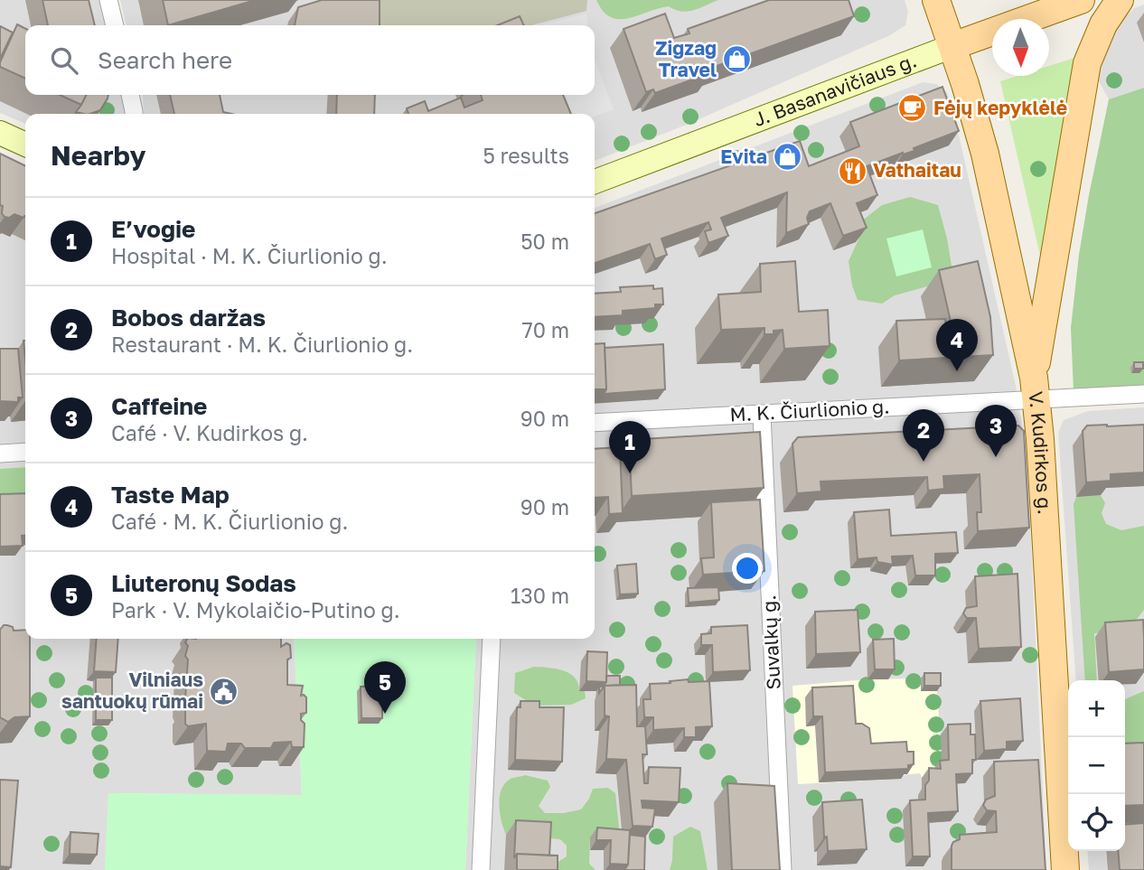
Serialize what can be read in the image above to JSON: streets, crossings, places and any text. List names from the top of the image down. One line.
{"streets":{"main road":["J. Basanavičiaus g.","V. Kudirkos g."],"street":["M. K. Čiurlionio g.","Suvalkų g."]},"crossings":[["J. Basanavičiaus g.","V. Kudirkos g."],["M. K. Čiurlionio g.","V. Kudirkos g."],["M. K. Čiurlionio g.","Suvalkų g."]],"places":{"shop":["Zigzag Travel","Evita"],"cafe":["Fėjų kepyklėlė"],"restaurant":["Vathaitau"],"public building":["Vilniaus santuokų rūmai"]},"north":"bottom","page":{"search":"Search here","heading":["Nearby","5 results"],"list":[{"mark":"1","name":"E’vogie","note":"Hospital · M. K. Čiurlionio g.","value":"50 m"},{"mark":"2","name":"Bobos daržas","note":"Restaurant · M. K. Čiurlionio g.","value":"70 m"},{"mark":"3","name":"Caffeine","note":"Café · V. Kudirkos g.","value":"90 m"},{"mark":"4","name":"Taste Map","note":"Café · M. K. Čiurlionio g.","value":"90 m"},{"mark":"5","name":"Liuteronų Sodas","note":"Park · V. Mykolaičio-Putino g.","value":"130 m"}],"pins":["4","3","2","1","5"],"map_buttons":["+","−"]}}
